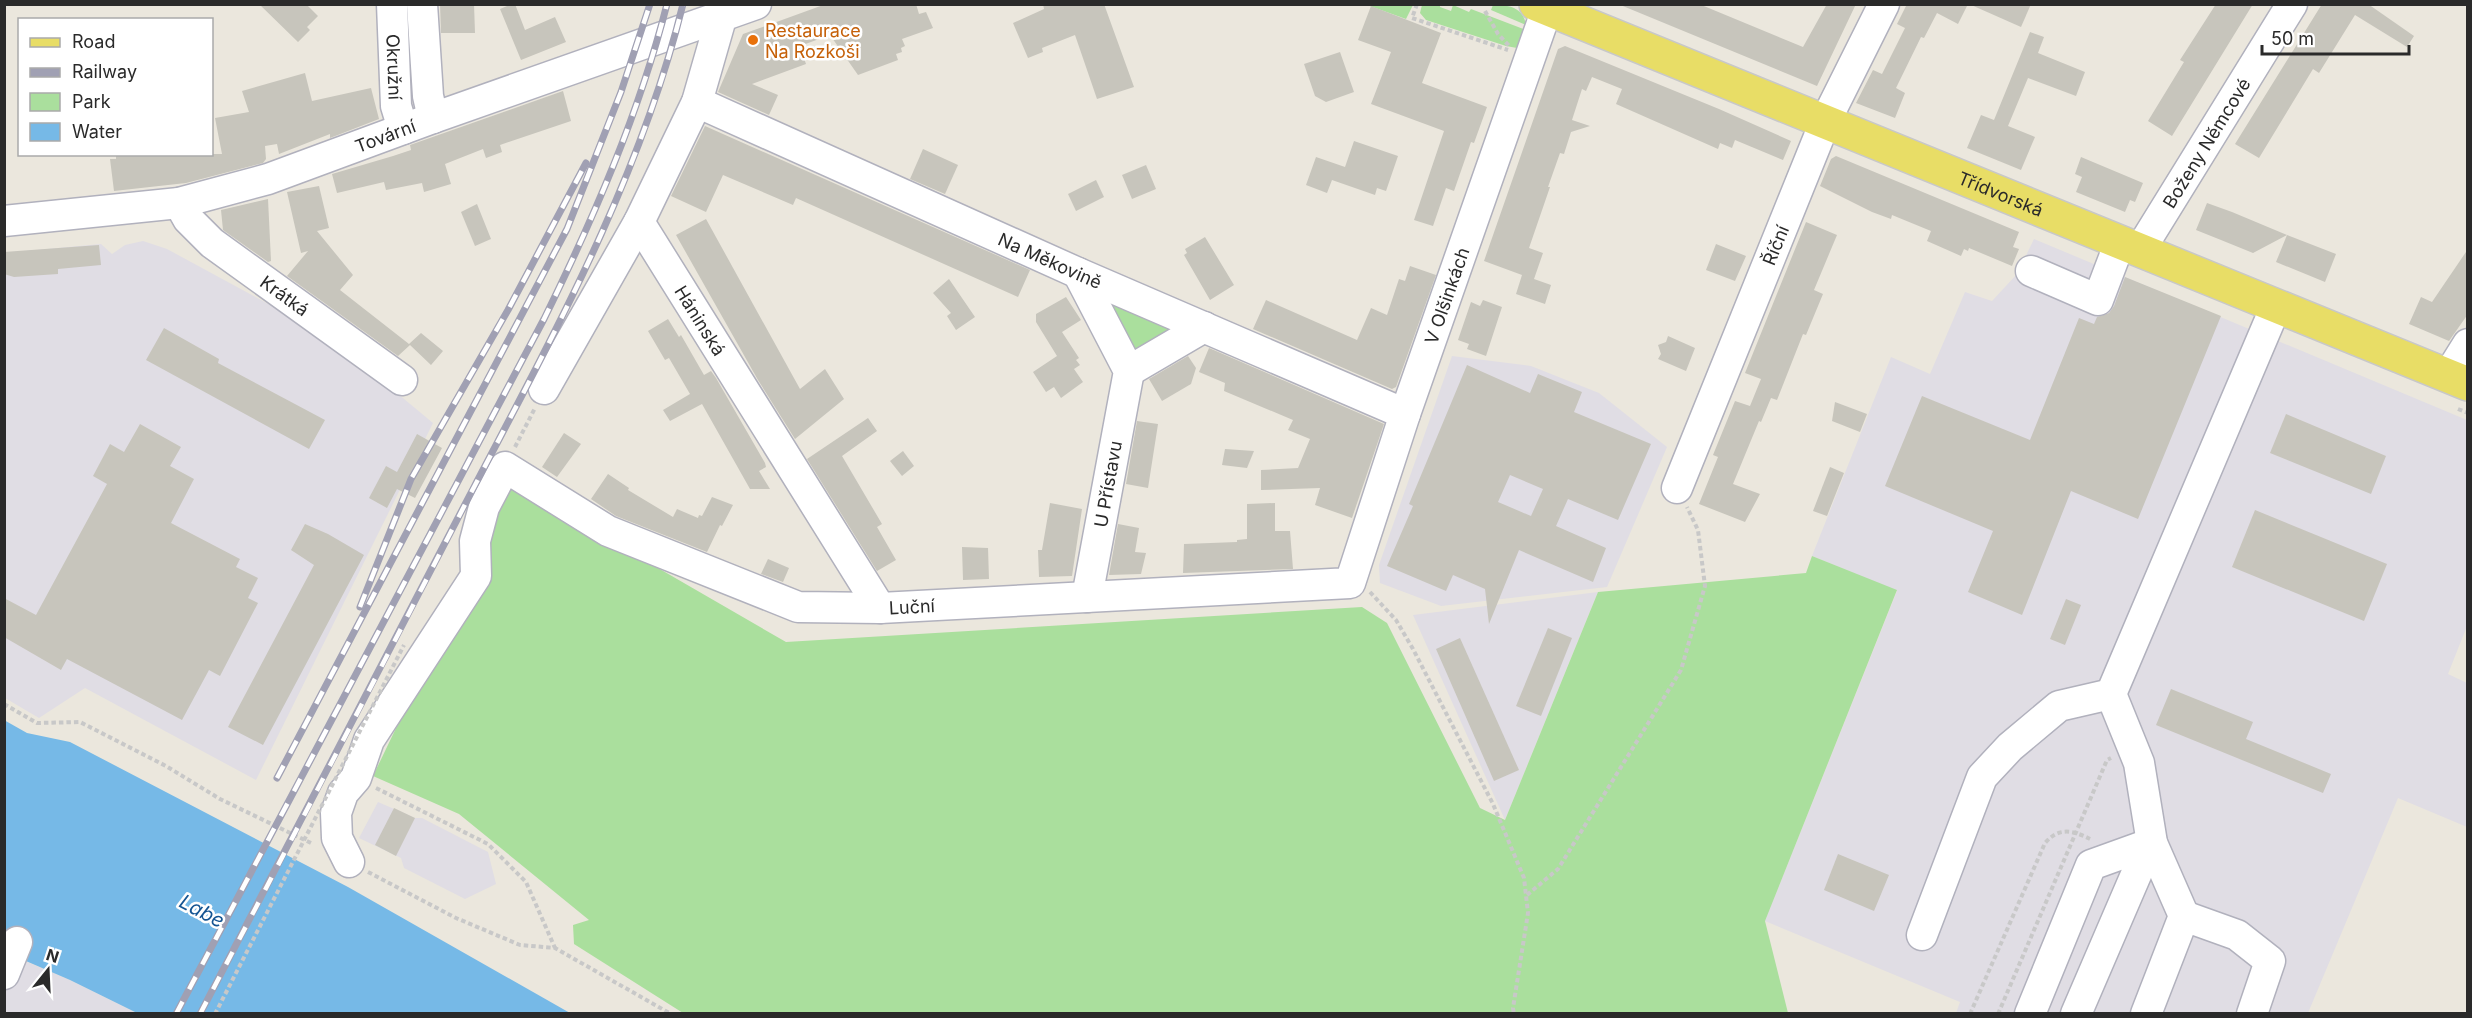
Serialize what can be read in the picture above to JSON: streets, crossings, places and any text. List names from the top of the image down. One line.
{"streets":{"main road":["Třídvorská"],"street":["Okružní","Tovární","Boženy Němcové","Říční","Na Měkovině","V Olšinkách","Krátká","Háninská","U Přístavu","Luční"]},"crossings":[["Okružní","Tovární"],["Tovární","Krátká"],["Boženy Němcové","Třídvorská"],["Třídvorská","Říční"],["Třídvorská","V Olšinkách"],["Na Měkovině","V Olšinkách"],["V Olšinkách","Luční"],["Háninská","Luční"],["U Přístavu","Luční"]],"water":["Labe"],"places":["Restaurace Na Rozkoši"],"legend":["Road","Railway","Park","Water"],"scale_bar":"50 m","north":"top"}
